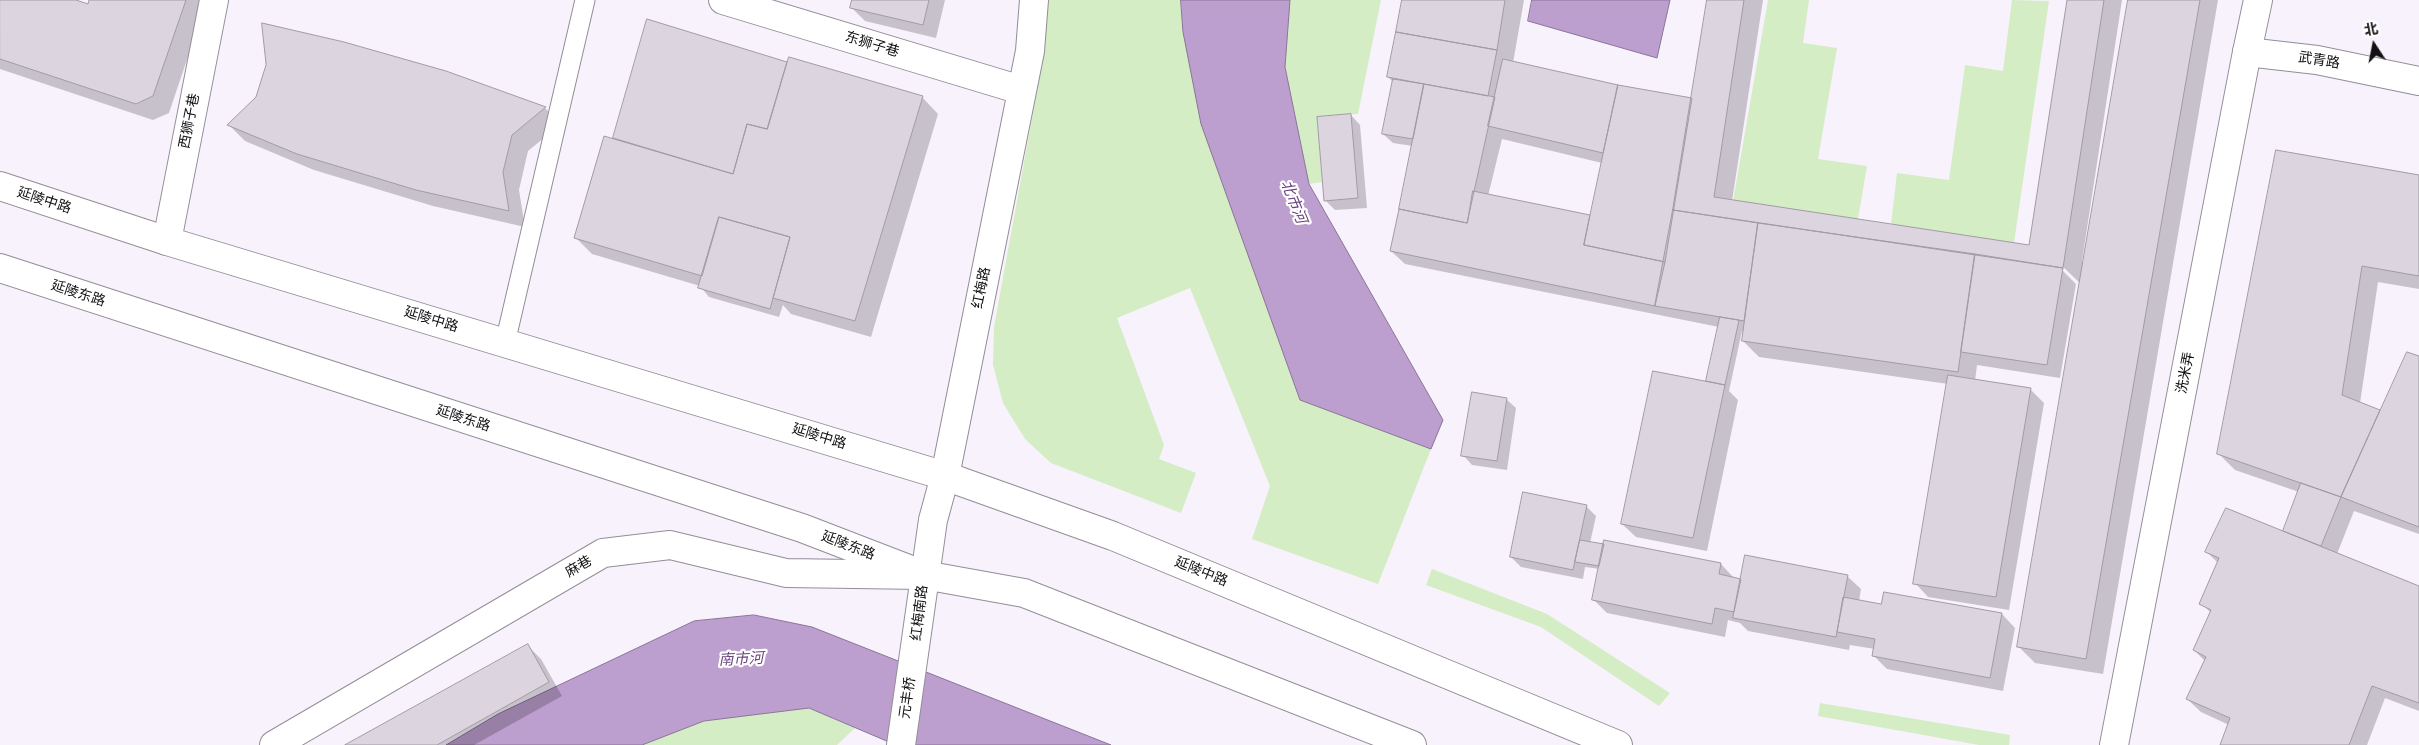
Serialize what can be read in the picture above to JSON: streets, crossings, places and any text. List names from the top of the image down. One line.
{"streets":{"main road":["东狮子巷","武青路","西狮子巷","延陵中路","红梅路","延陵东路","洗米弄","麻巷","红梅南路","元丰桥"]},"crossings":[["东狮子巷","红梅路"],["武青路","洗米弄"],["西狮子巷","延陵中路"],["延陵中路","红梅路"],["红梅路","延陵东路"],["红梅路","麻巷"],["红梅路","红梅南路"],["延陵东路","麻巷"],["延陵东路","红梅南路"],["麻巷","红梅南路"],["红梅南路","元丰桥"]],"water":["北市河","南市河"],"north":"top"}
